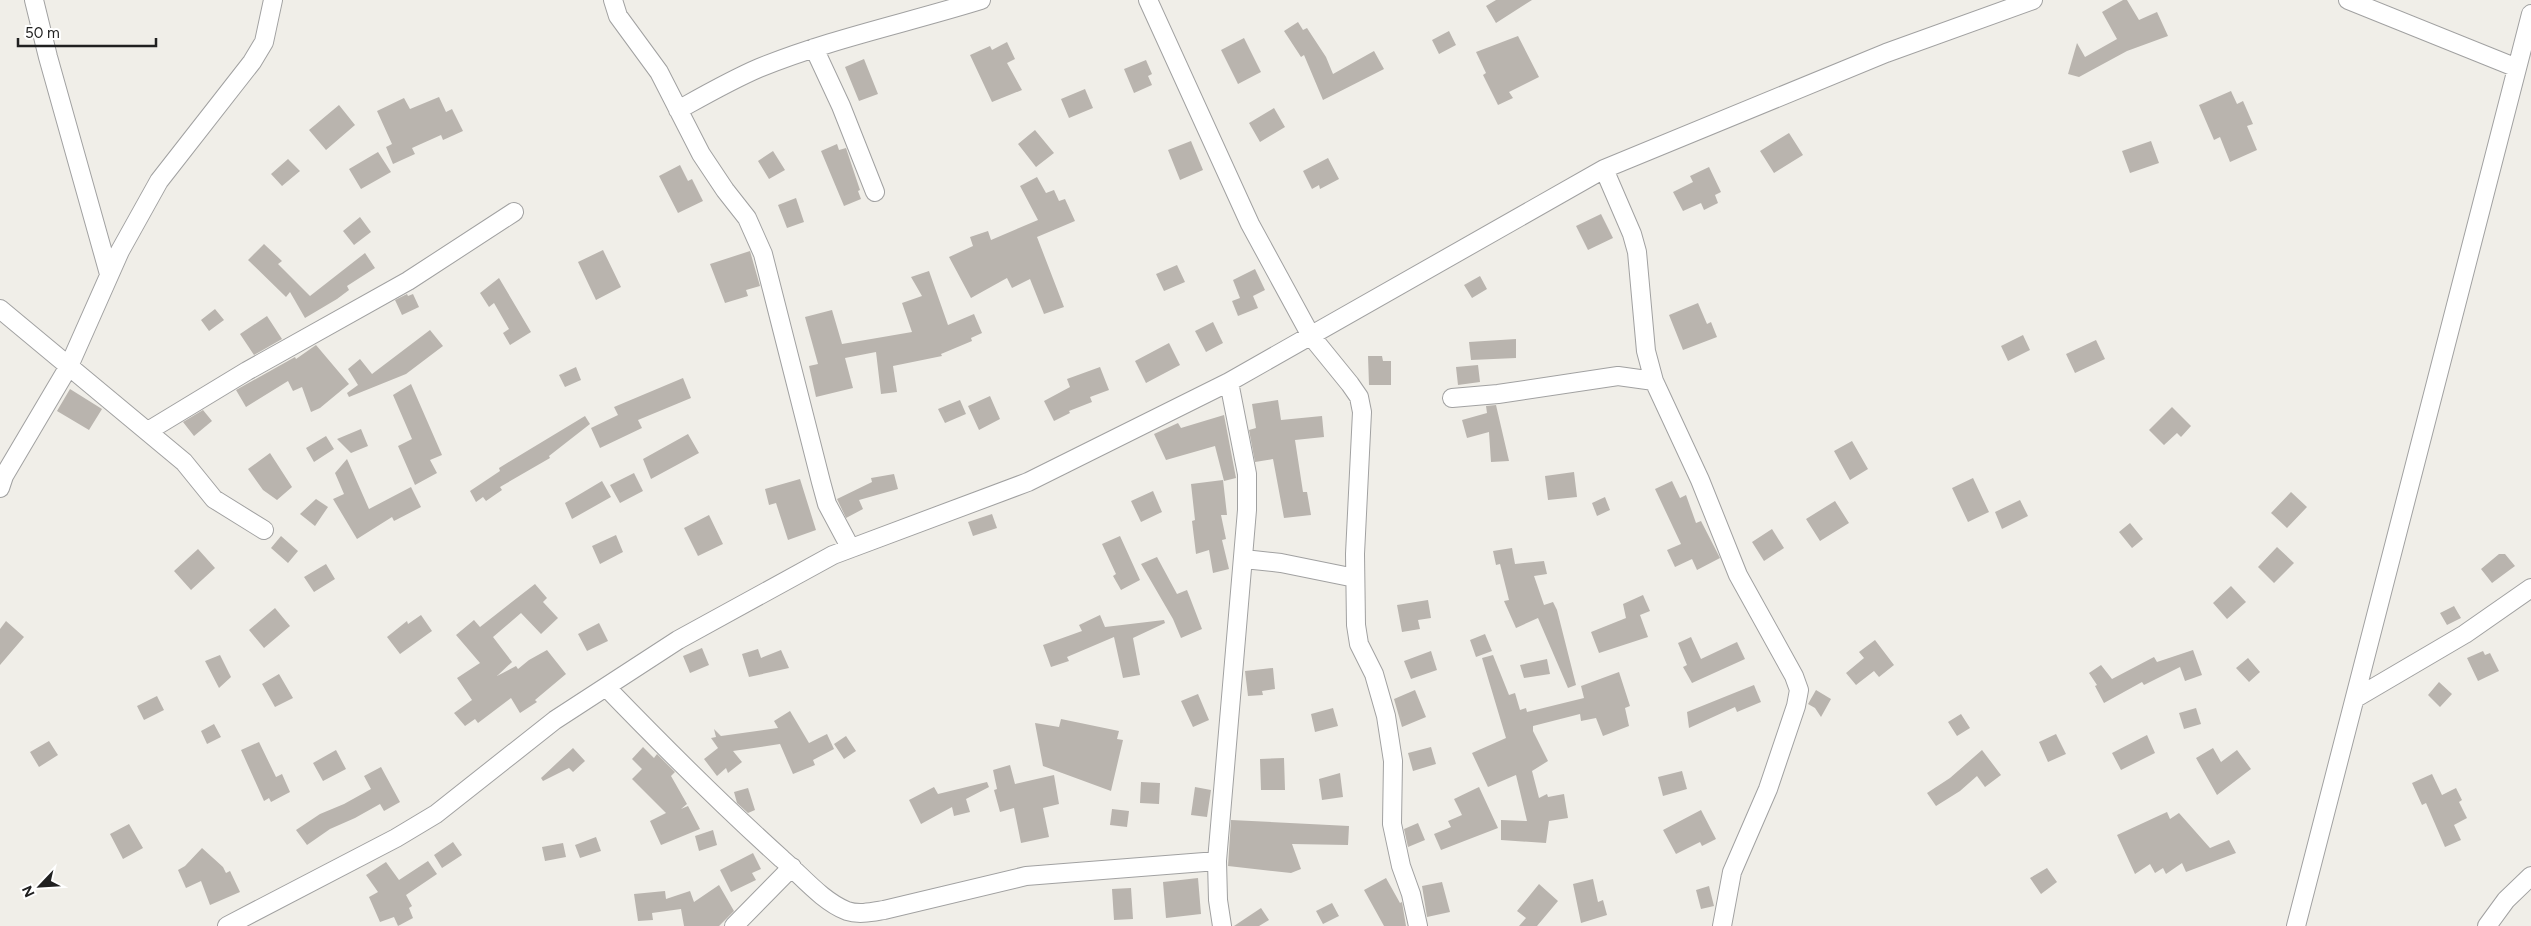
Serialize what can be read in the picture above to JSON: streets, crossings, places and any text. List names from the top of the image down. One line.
{"scale_bar":"50 m","north":"bottom left"}
